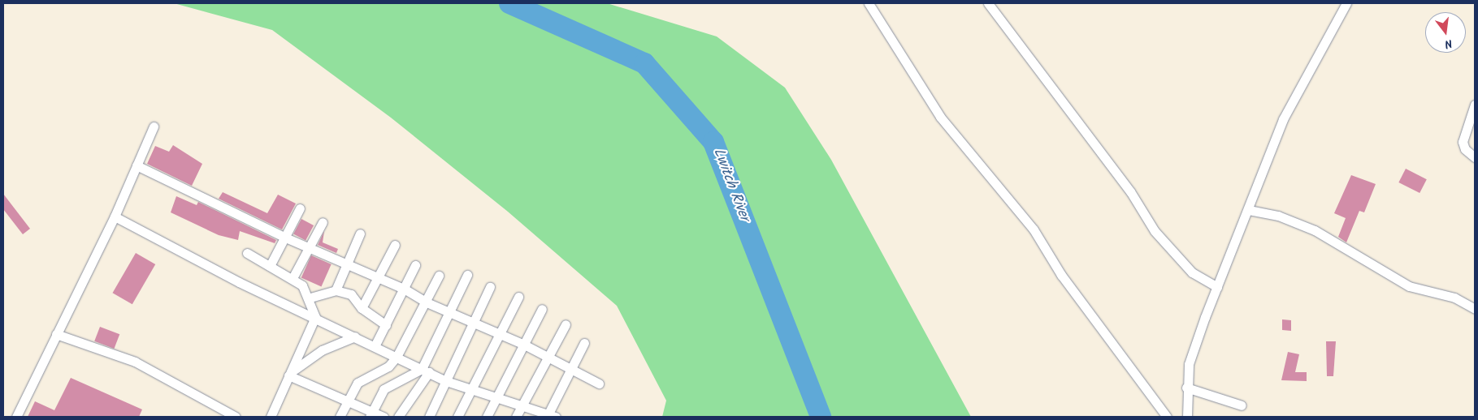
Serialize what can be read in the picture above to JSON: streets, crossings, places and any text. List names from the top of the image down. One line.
{"water":["Lwitch River"],"north":"bottom"}
